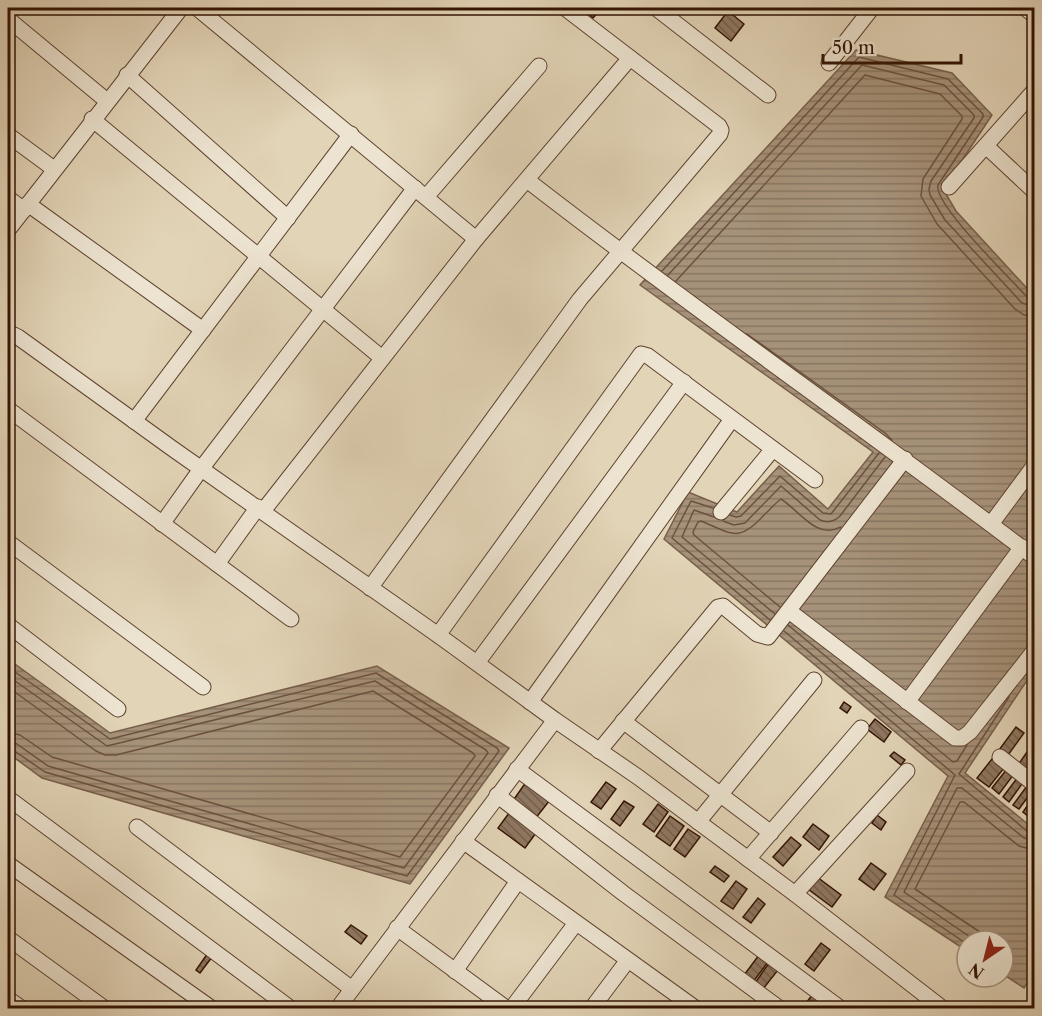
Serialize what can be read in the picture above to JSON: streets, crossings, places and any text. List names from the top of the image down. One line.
{"scale_bar":"50 m","north":"bottom left"}
